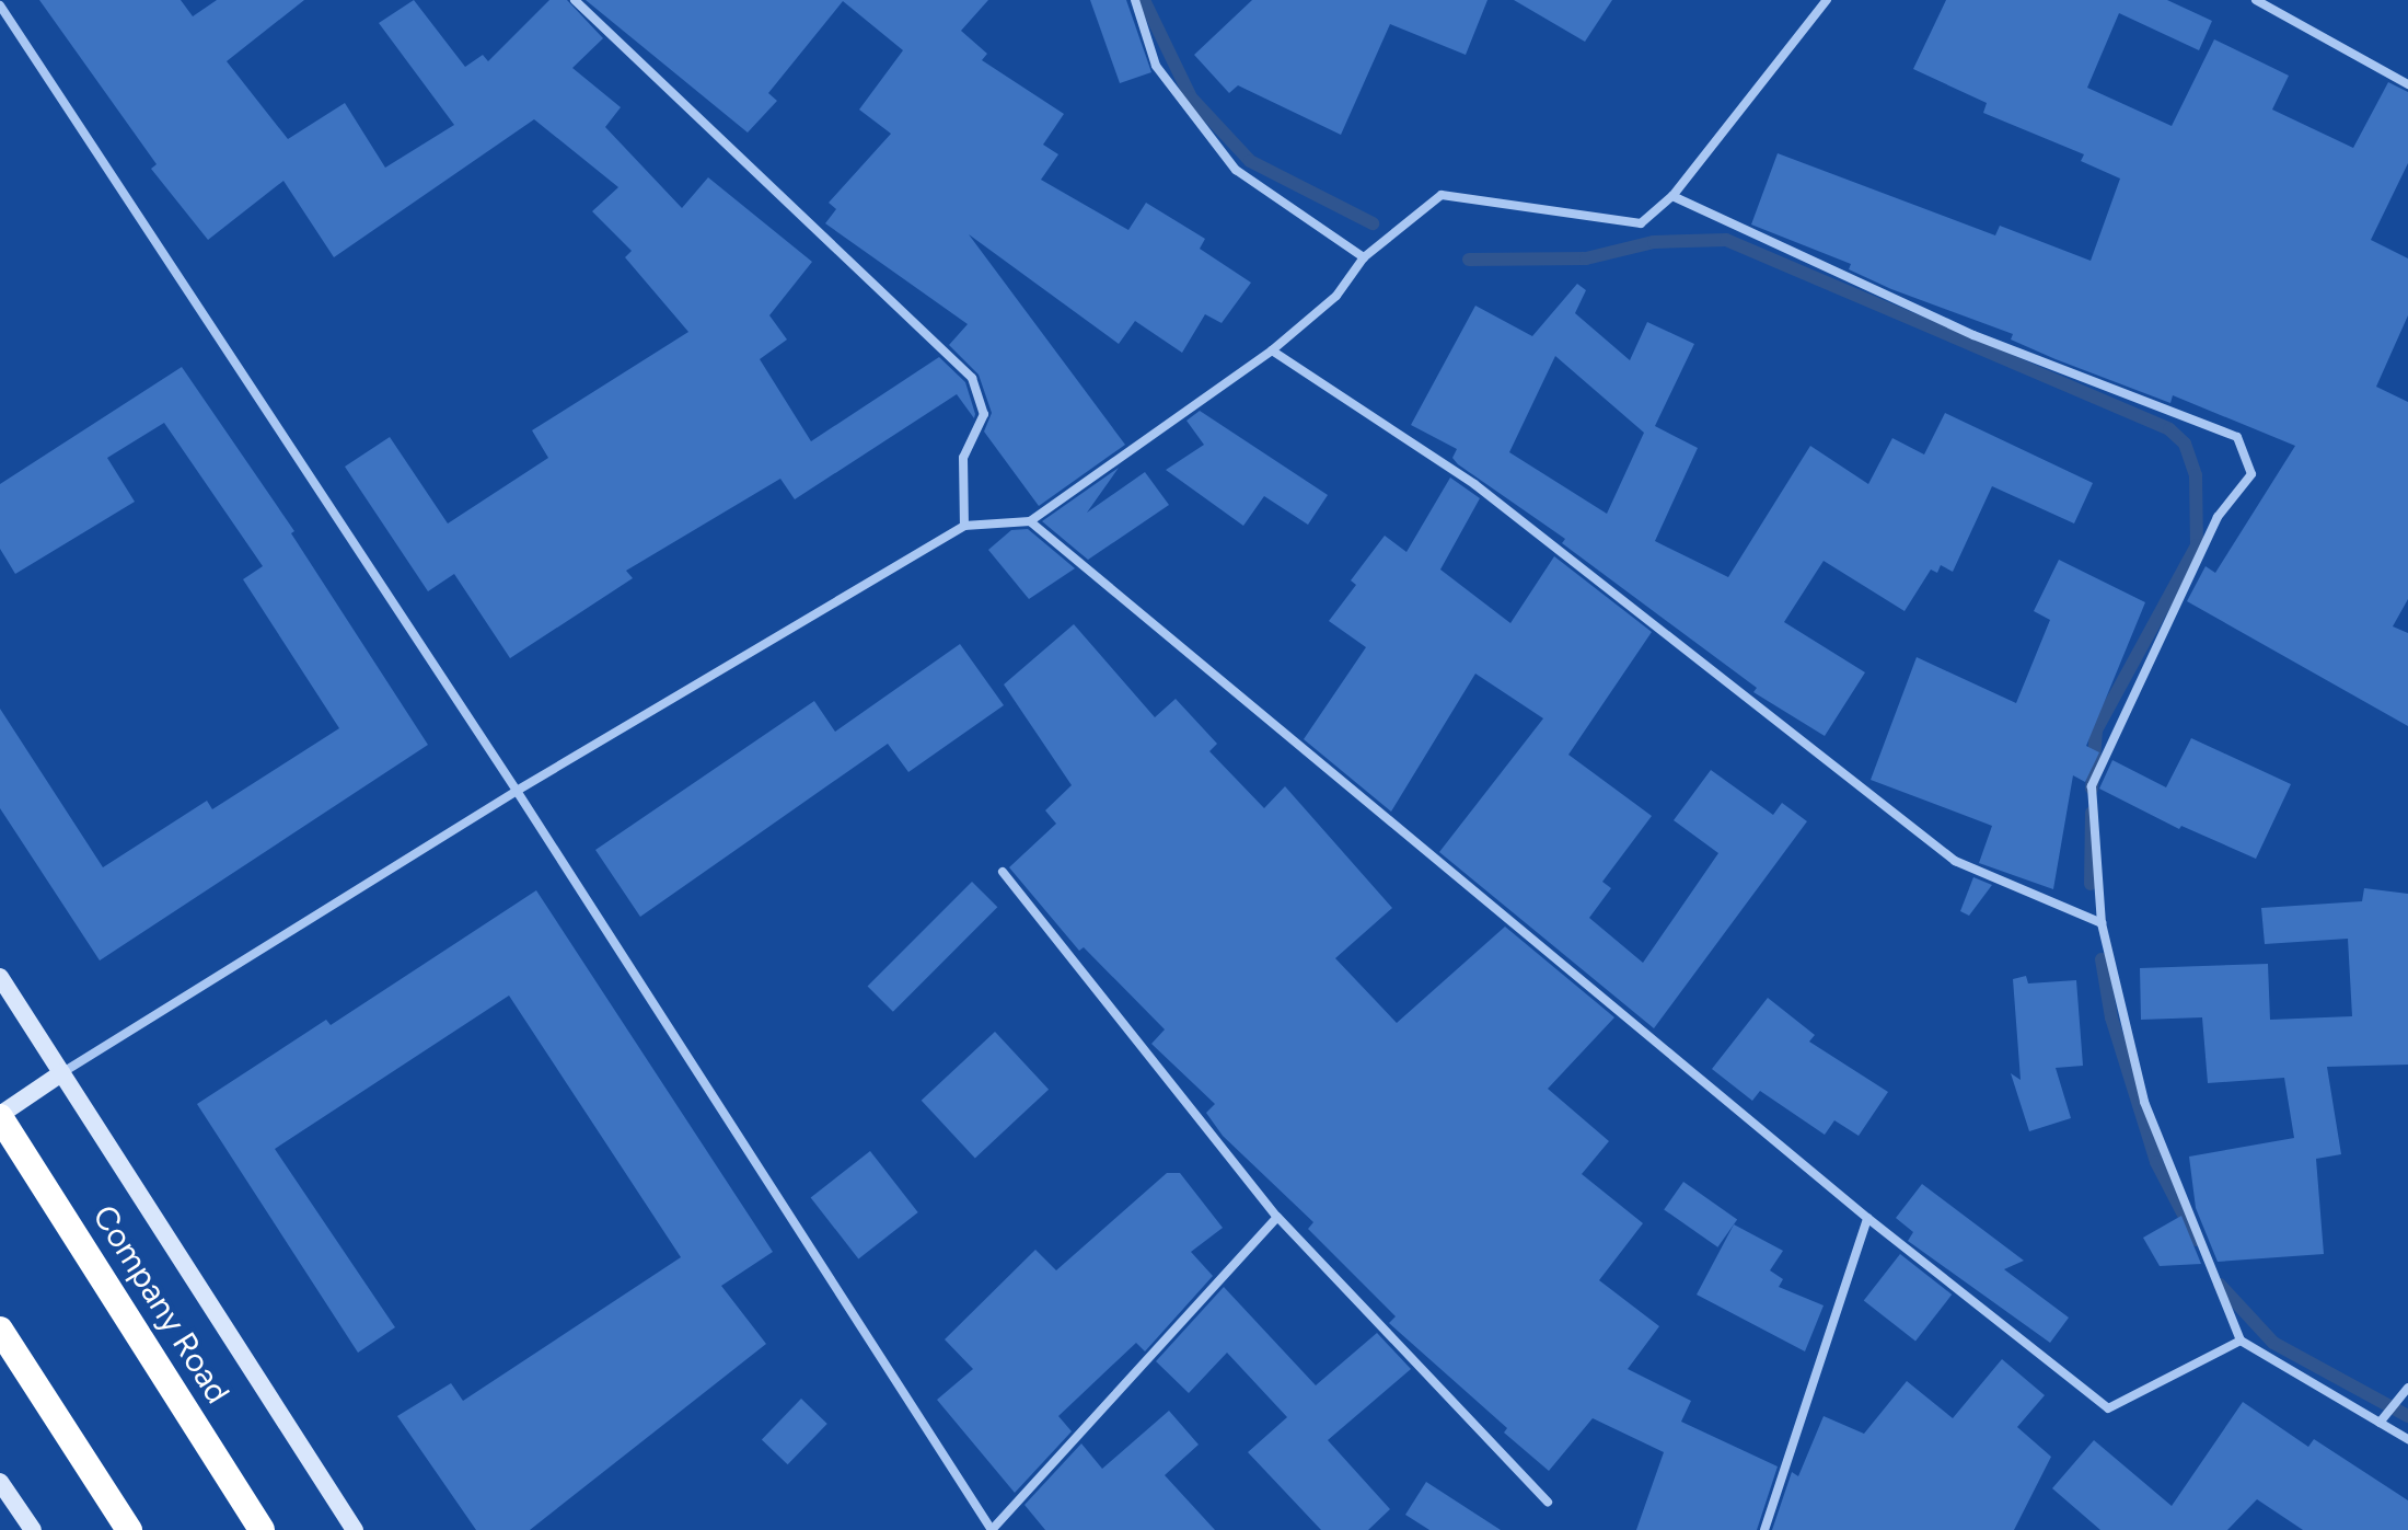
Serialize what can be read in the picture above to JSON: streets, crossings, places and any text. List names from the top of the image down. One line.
{"streets":{"highway":["Company Road"]}}
